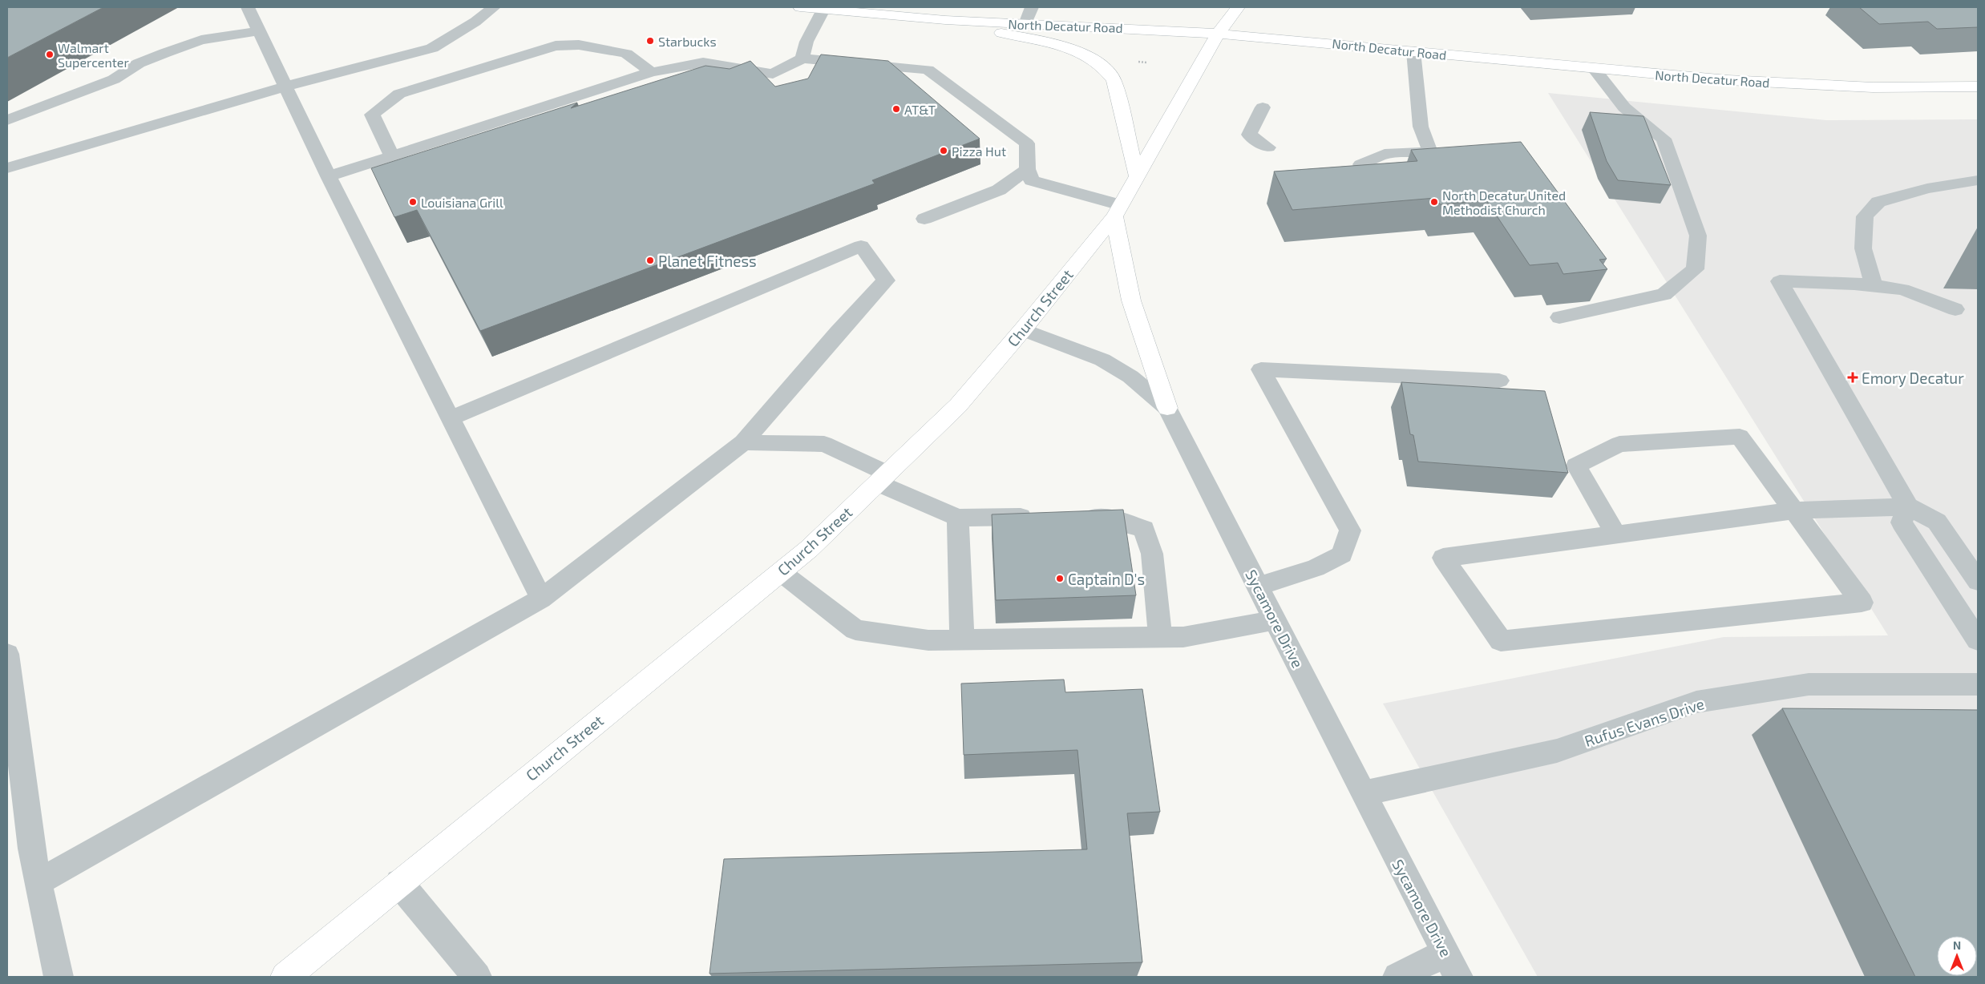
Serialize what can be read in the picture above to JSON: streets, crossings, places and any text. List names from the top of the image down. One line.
{"streets":{"main road":["North Decatur Road","Church Street"],"street":["Sycamore Drive","Rufus Evans Drive"]},"crossings":[["North Decatur Road","Church Street"],["Church Street","Sycamore Drive"],["Sycamore Drive","Rufus Evans Drive"]],"places":{"other":["Starbucks","Walmart Supercenter","AT&T","Pizza Hut","Louisiana Grill","North Decatur United Methodist Church","Planet Fitness","Captain D's"],"health":["Emory Decatur"]},"north":"top"}
